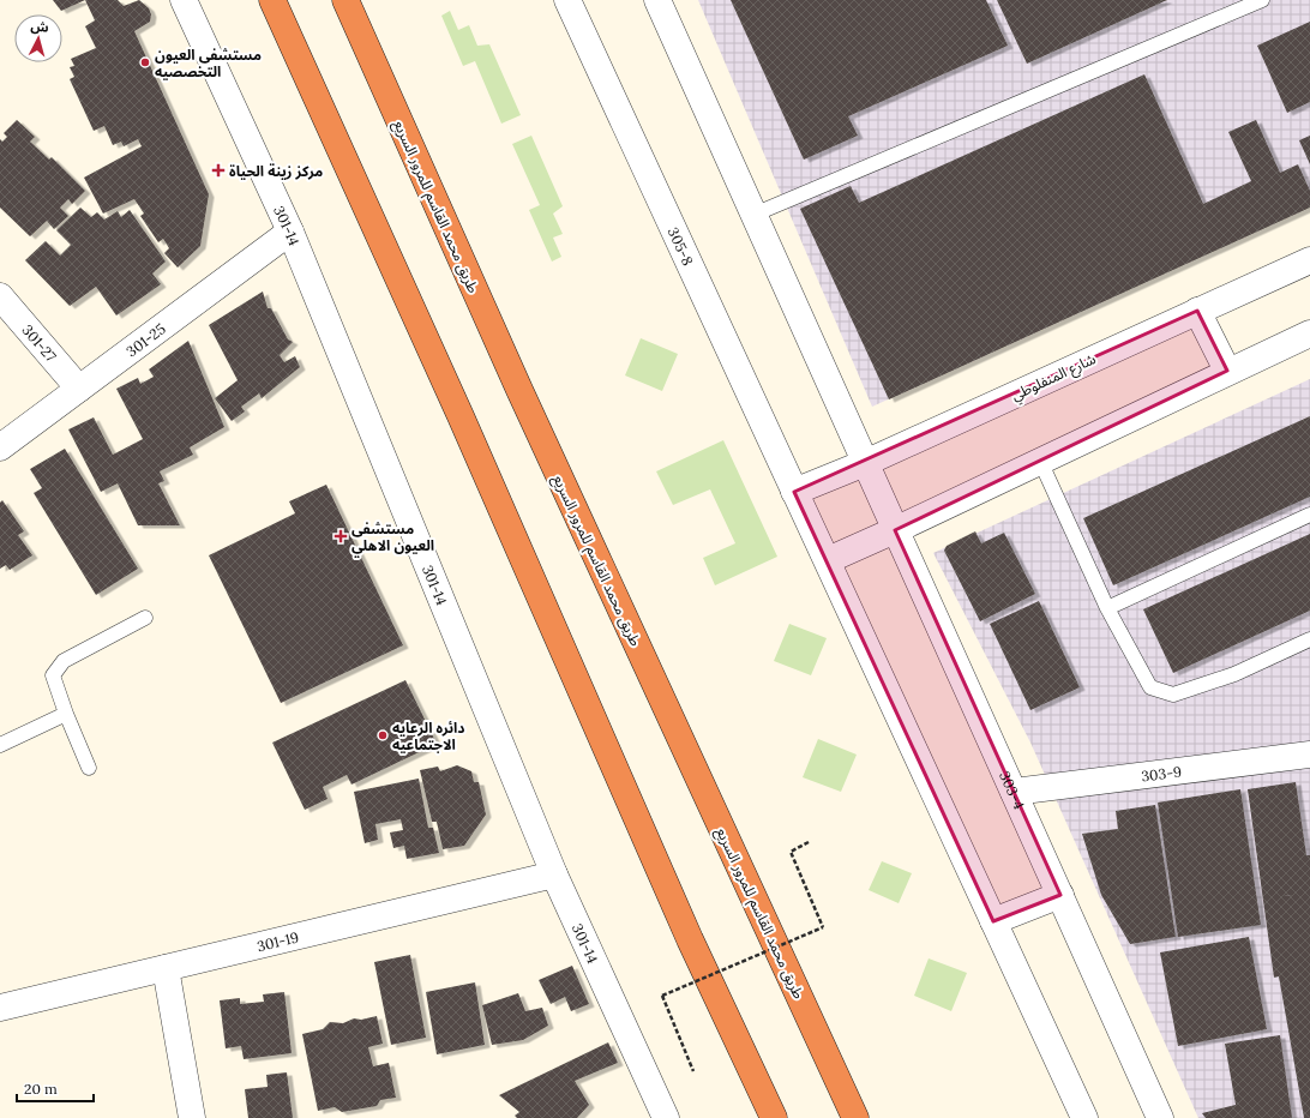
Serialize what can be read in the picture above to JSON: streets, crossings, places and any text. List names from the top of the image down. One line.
{"streets":{"highway":["طريق محمد القاسم للمرور السريع"],"street":["301-14","305-8","301-25","301-27","شارع المنفلوطي","303-9","303-4","301-19"]},"crossings":[["301-14","301-25"],["301-14","301-19"],["305-8","شارع المنفلوطي"],["301-25","301-27"],["شارع المنفلوطي","303-4"],["303-9","303-4"]],"places":{"other":["مستشفى العيون التخصصيه","دائره الرعايه الاجتماعيه"],"health":["مركز زينة الحياة","مستشفى العيون الاهلي"]},"scale_bar":"20 m","north":"top"}
